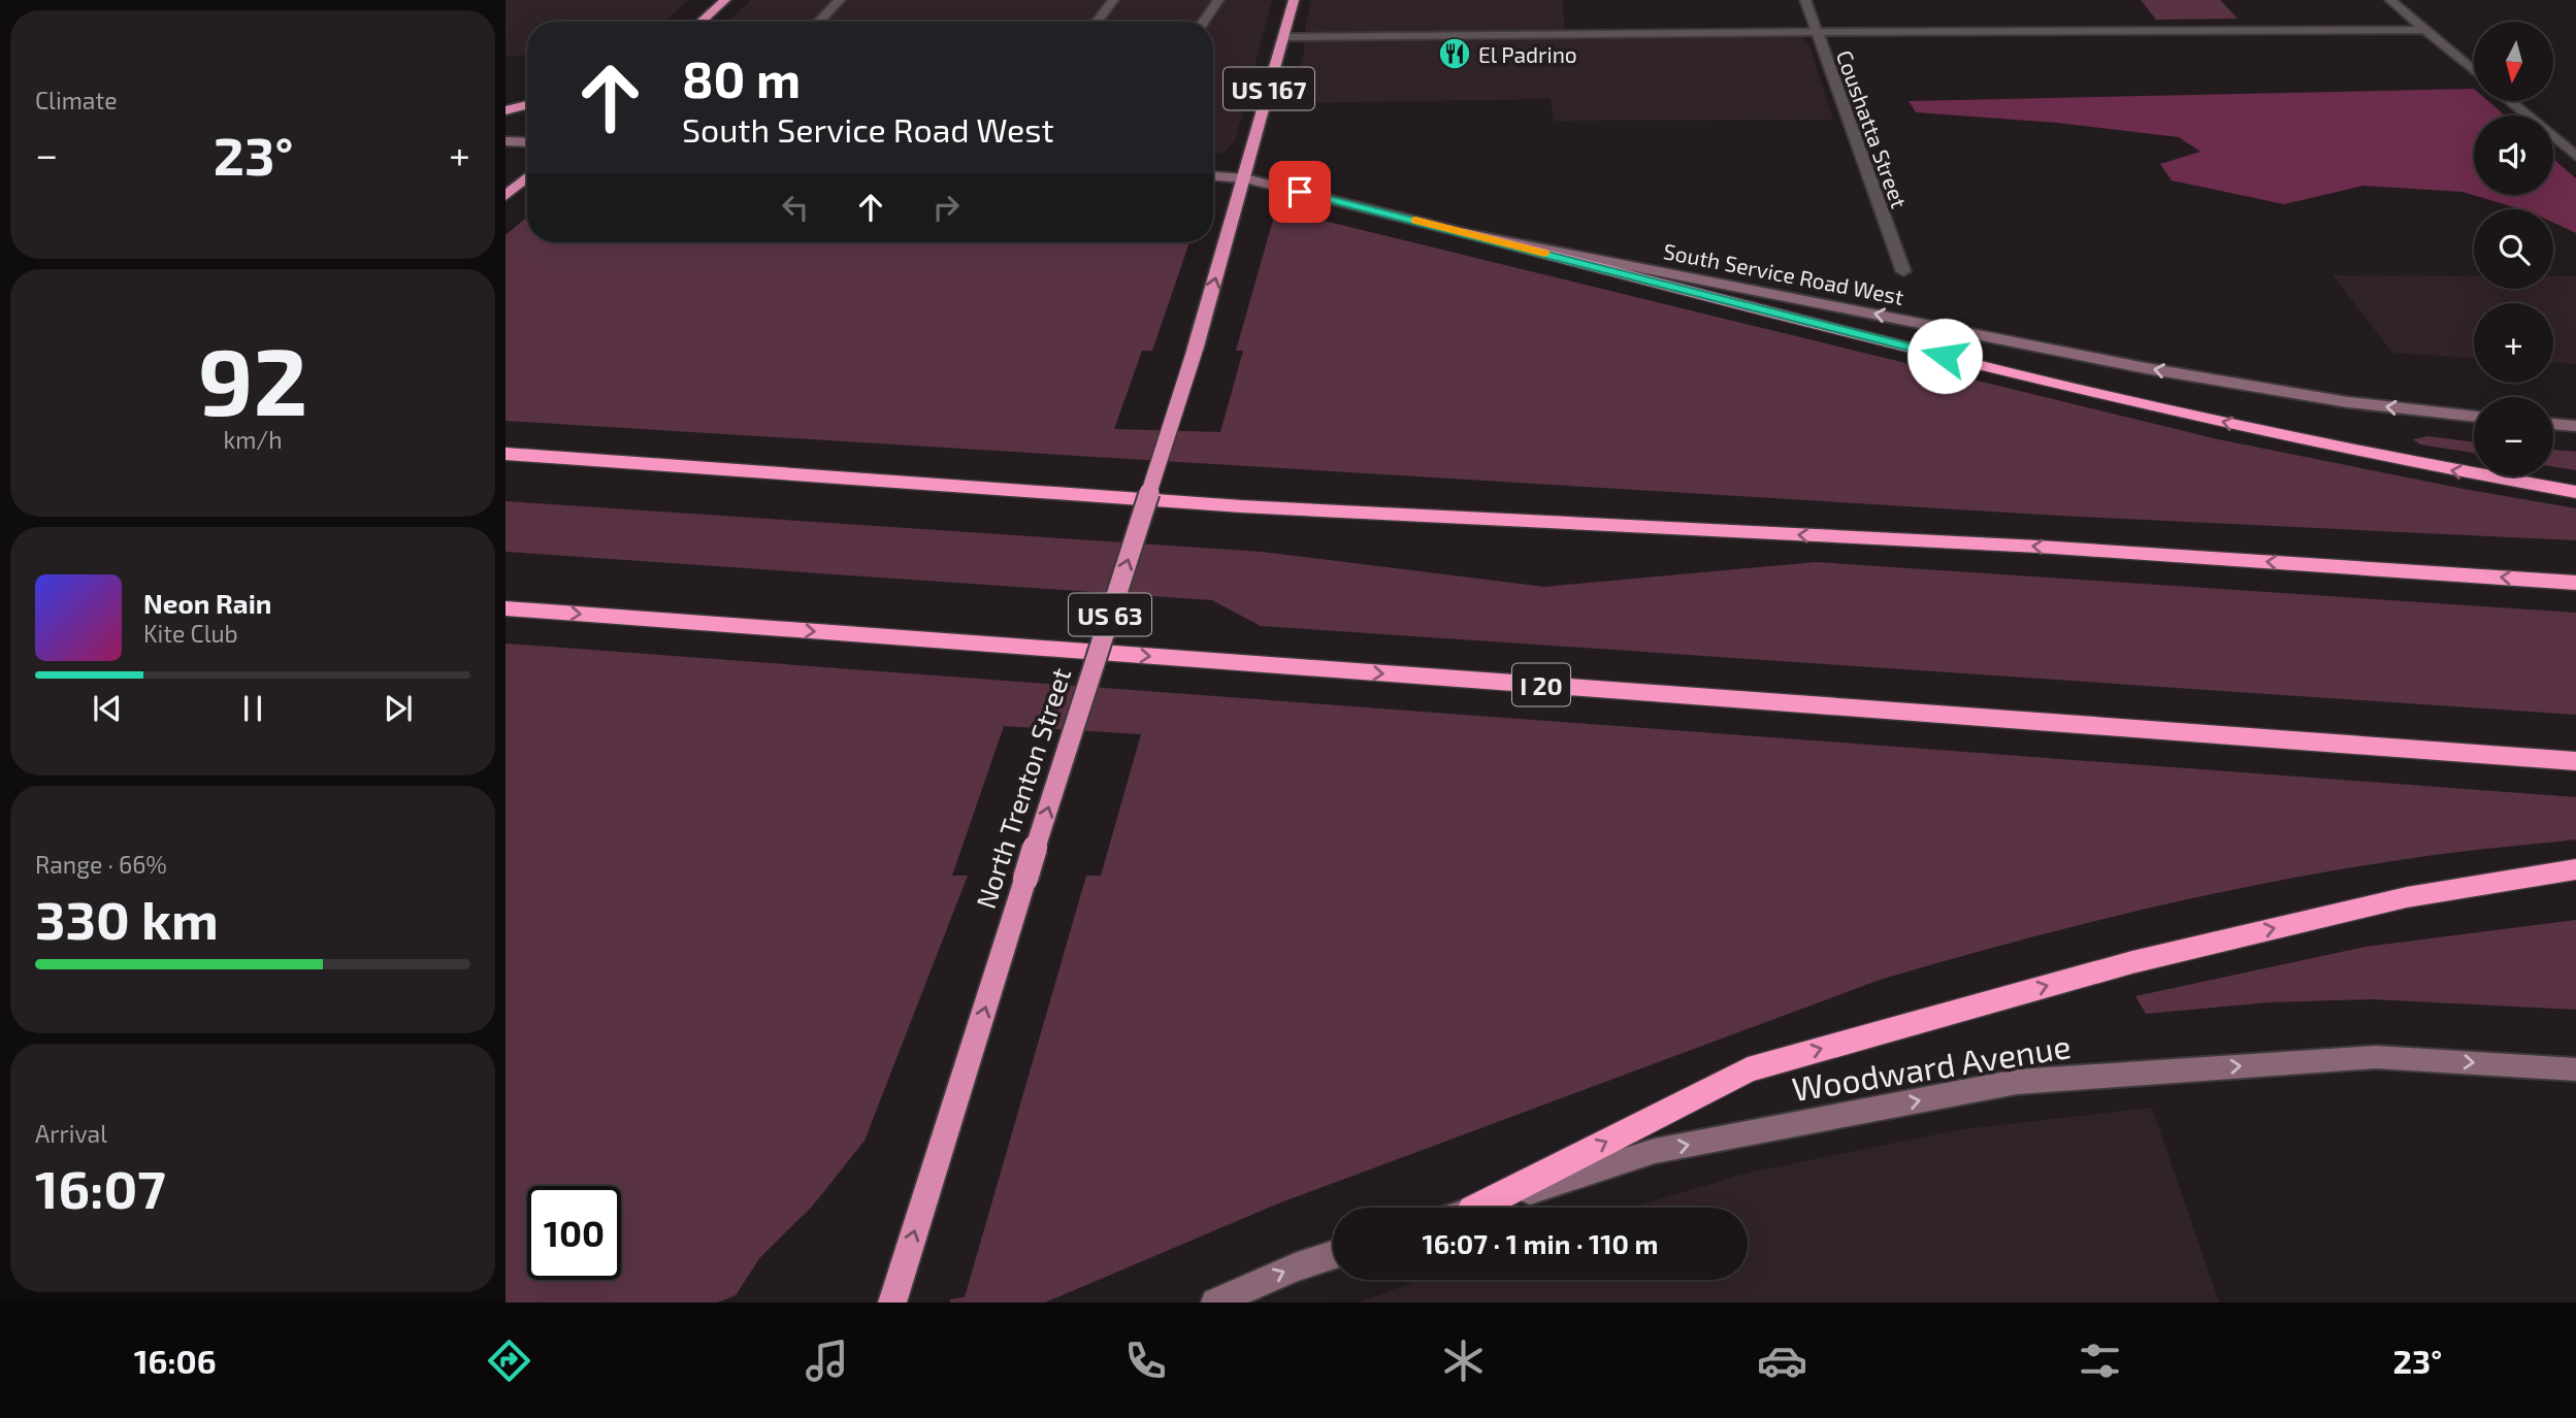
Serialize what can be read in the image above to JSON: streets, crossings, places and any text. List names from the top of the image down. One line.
{"streets":{"highway":["US 167","US 63","I 20","North Trenton Street"],"main road":["South Service Road West","Woodward Avenue"],"street":["Coushatta Street"]},"crossings":[["South Service Road West","North Trenton Street"]],"one_way":["South Service Road West","North Trenton Street","Woodward Avenue"],"places":{"restaurant":["El Padrino"]},"north":"bottom","page":{"tile":["Climate",["92","km/h"],["Range · 66%","330 km"],["Arrival","16:07"]],"map_buttons":["+","−"],"turn":["80 m","South Service Road West"],"heat":["−","23°","+"],"song":["Neon Rain","Kite Club"],"limit":"100","trip":"16:07 · 1 min · 110 m","tabs":["16:06","23°"]}}
